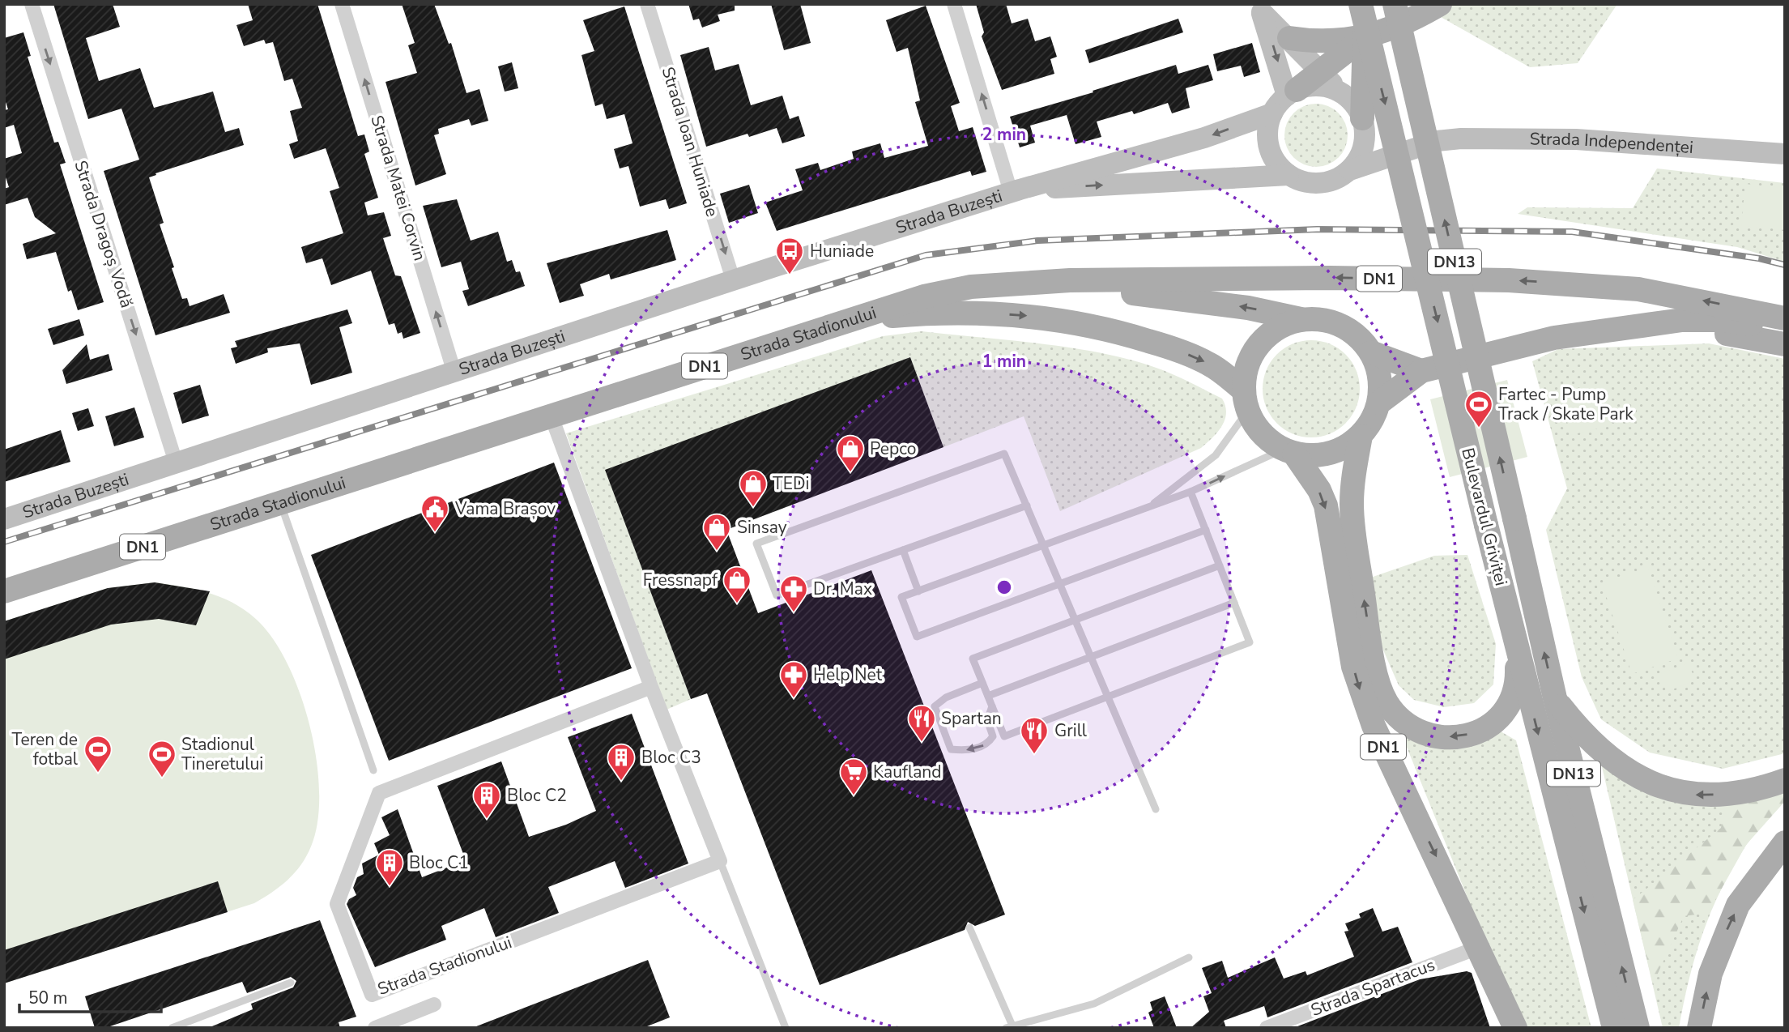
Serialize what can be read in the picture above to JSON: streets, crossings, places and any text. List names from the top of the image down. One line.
{"streets":{"main road":["Strada Independenței","Strada Buzești","DN13","DN1","Strada Stadionului","Bulevardul Griviței"],"street":["Strada Ioan Huniade","Strada Matei Corvin","Strada Dragoș Vodă","Strada Spartacus"]},"crossings":[["Strada Ioan Huniade","Strada Buzești"],["Strada Independenței","Strada Buzești"],["Strada Matei Corvin","Strada Buzești"],["Strada Buzești","Strada Dragoș Vodă"],["DN1","Strada Stadionului"],["DN1","Strada Spartacus"]],"one_way":["Strada Ioan Huniade","Strada Matei Corvin","Strada Dragoș Vodă"],"places":{"bus stop":["Huniade"],"sports":["Fartec - Pump Track / Skate Park","Teren de fotbal","Stadionul Tineretului"],"shop":["Pepco","TEDi","Sinsay","Fressnapf"],"public building":["Vama Brașov"],"pharmacy":["Dr. Max","Help Net"],"restaurant":["Spartan","Grill"],"building":["Bloc C3","Bloc C2","Bloc C1"],"supermarket":["Kaufland"]},"scale_bar":"50 m","rings":["2 min","1 min"]}
